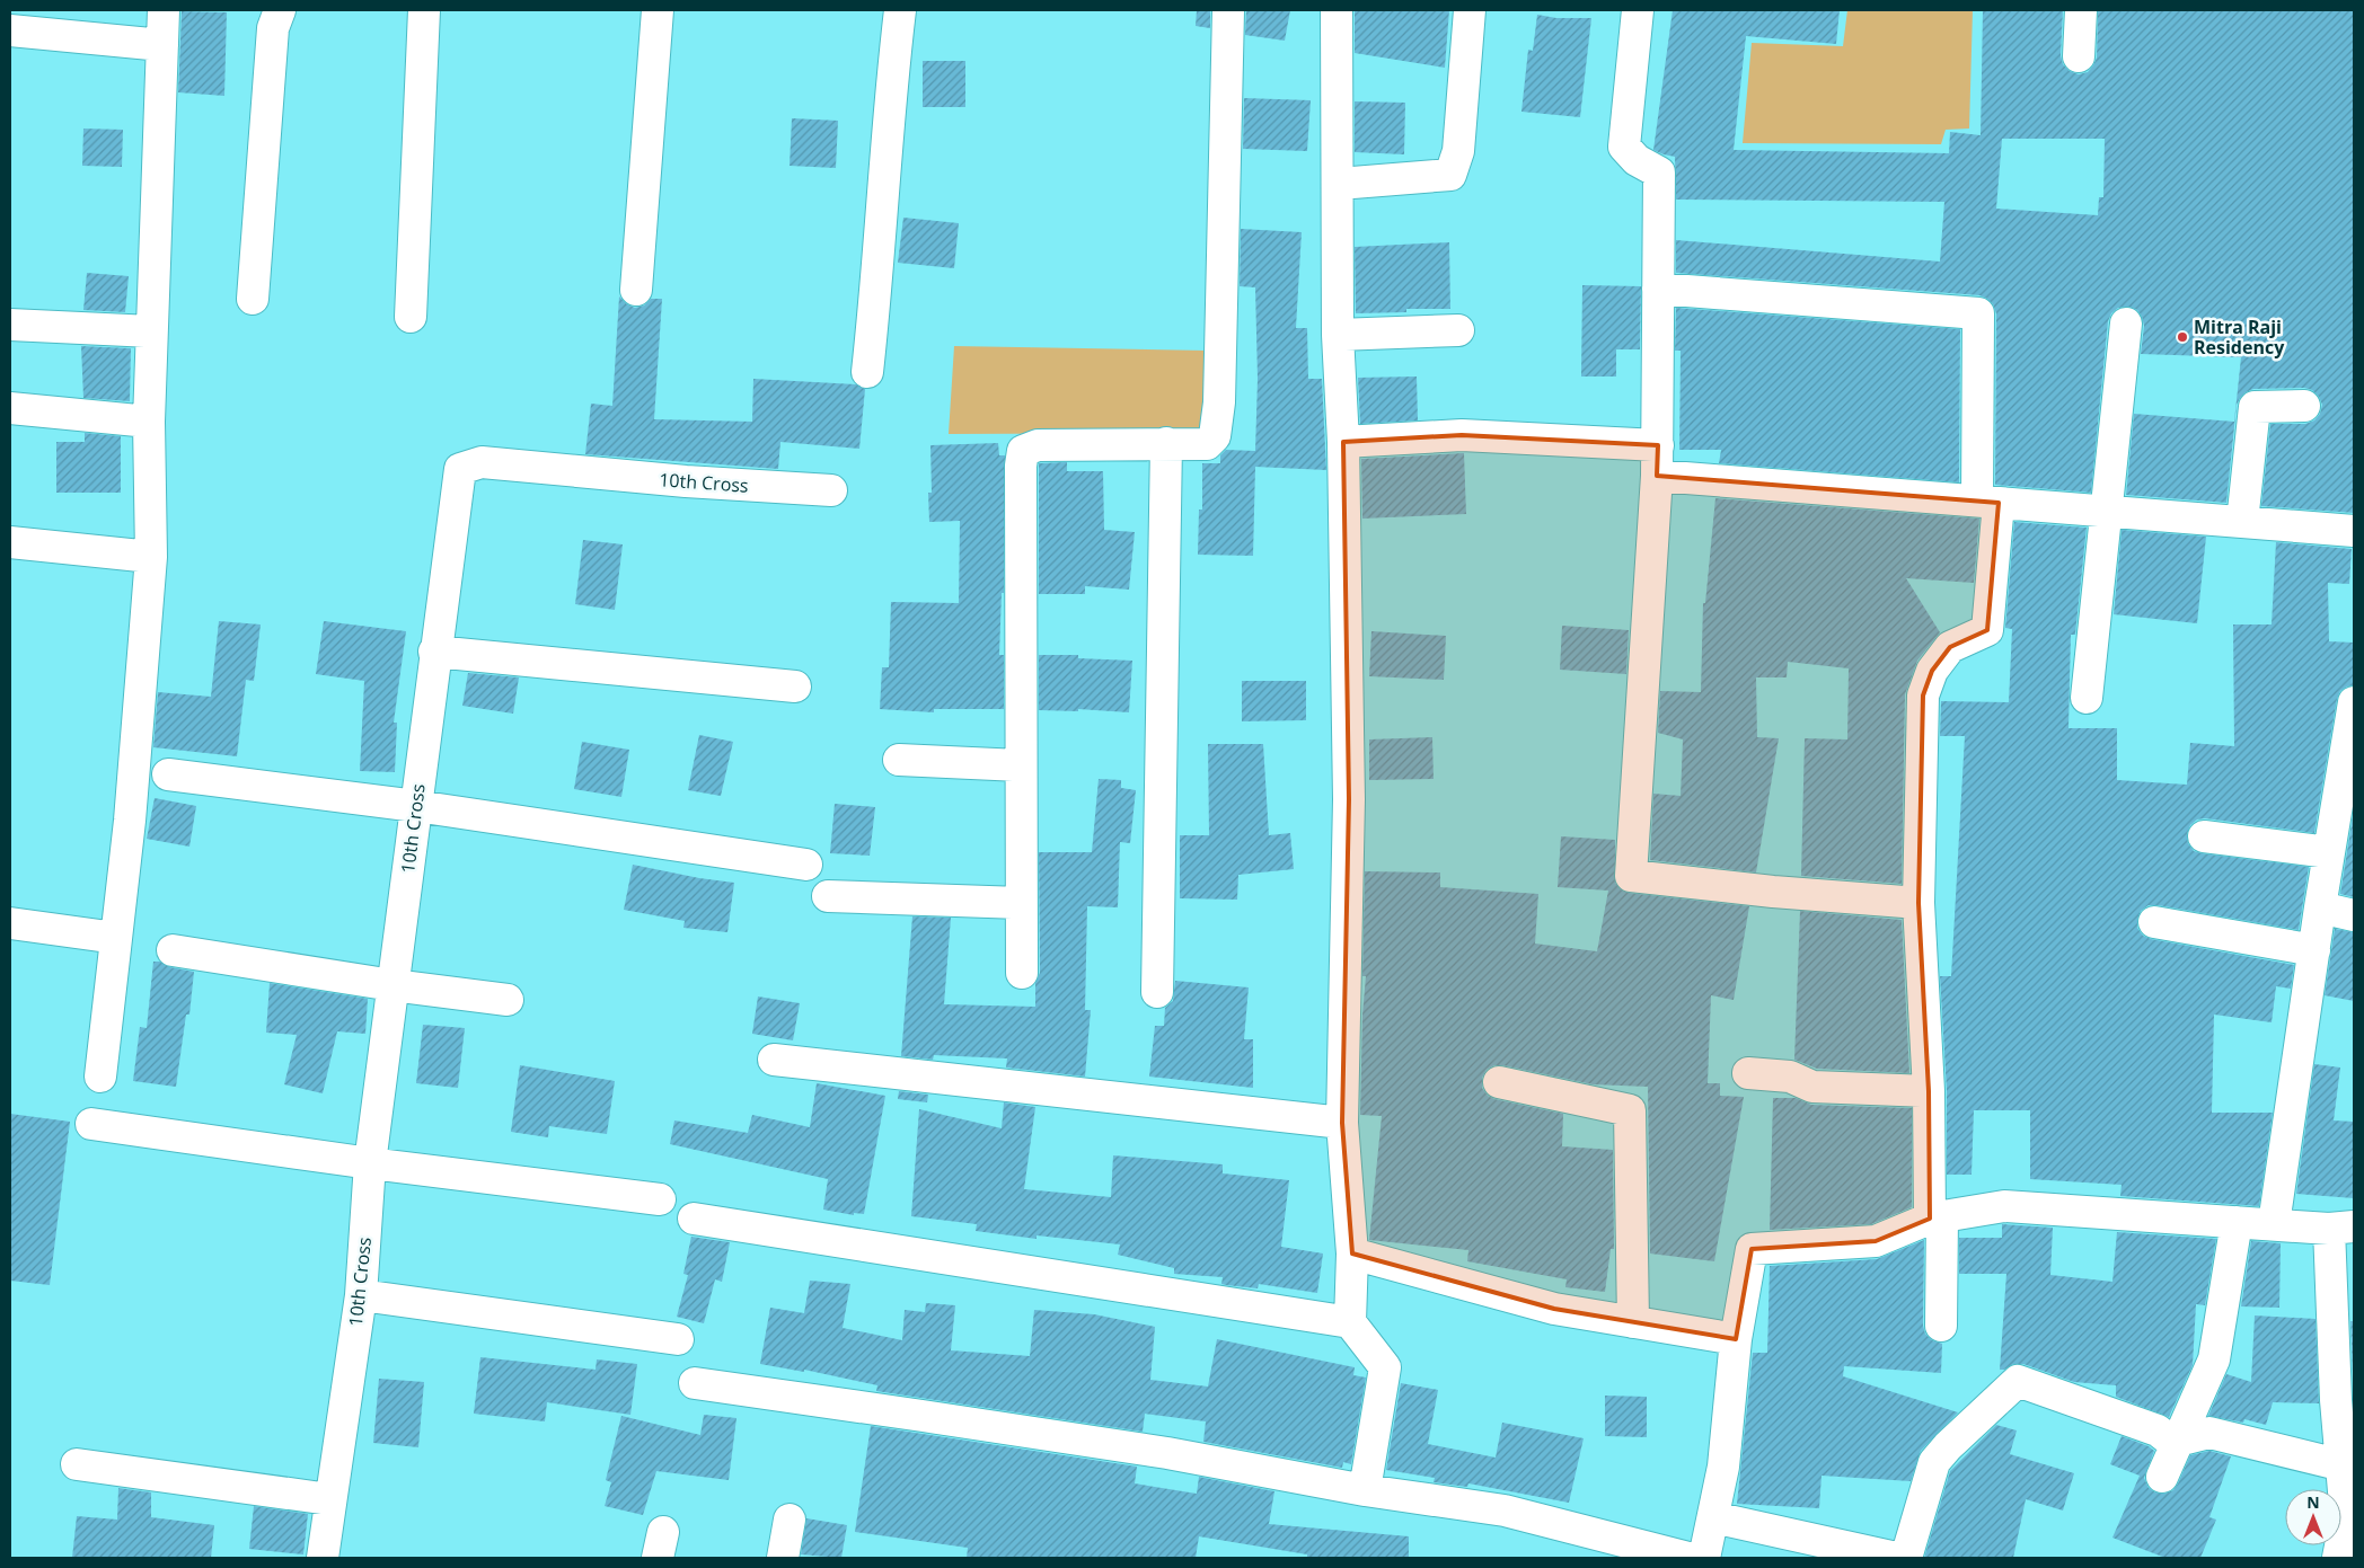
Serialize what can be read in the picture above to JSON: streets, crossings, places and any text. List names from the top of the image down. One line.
{"streets":{"street":["10th Cross"]},"places":["Mitra Raji Residency"],"north":"top"}
